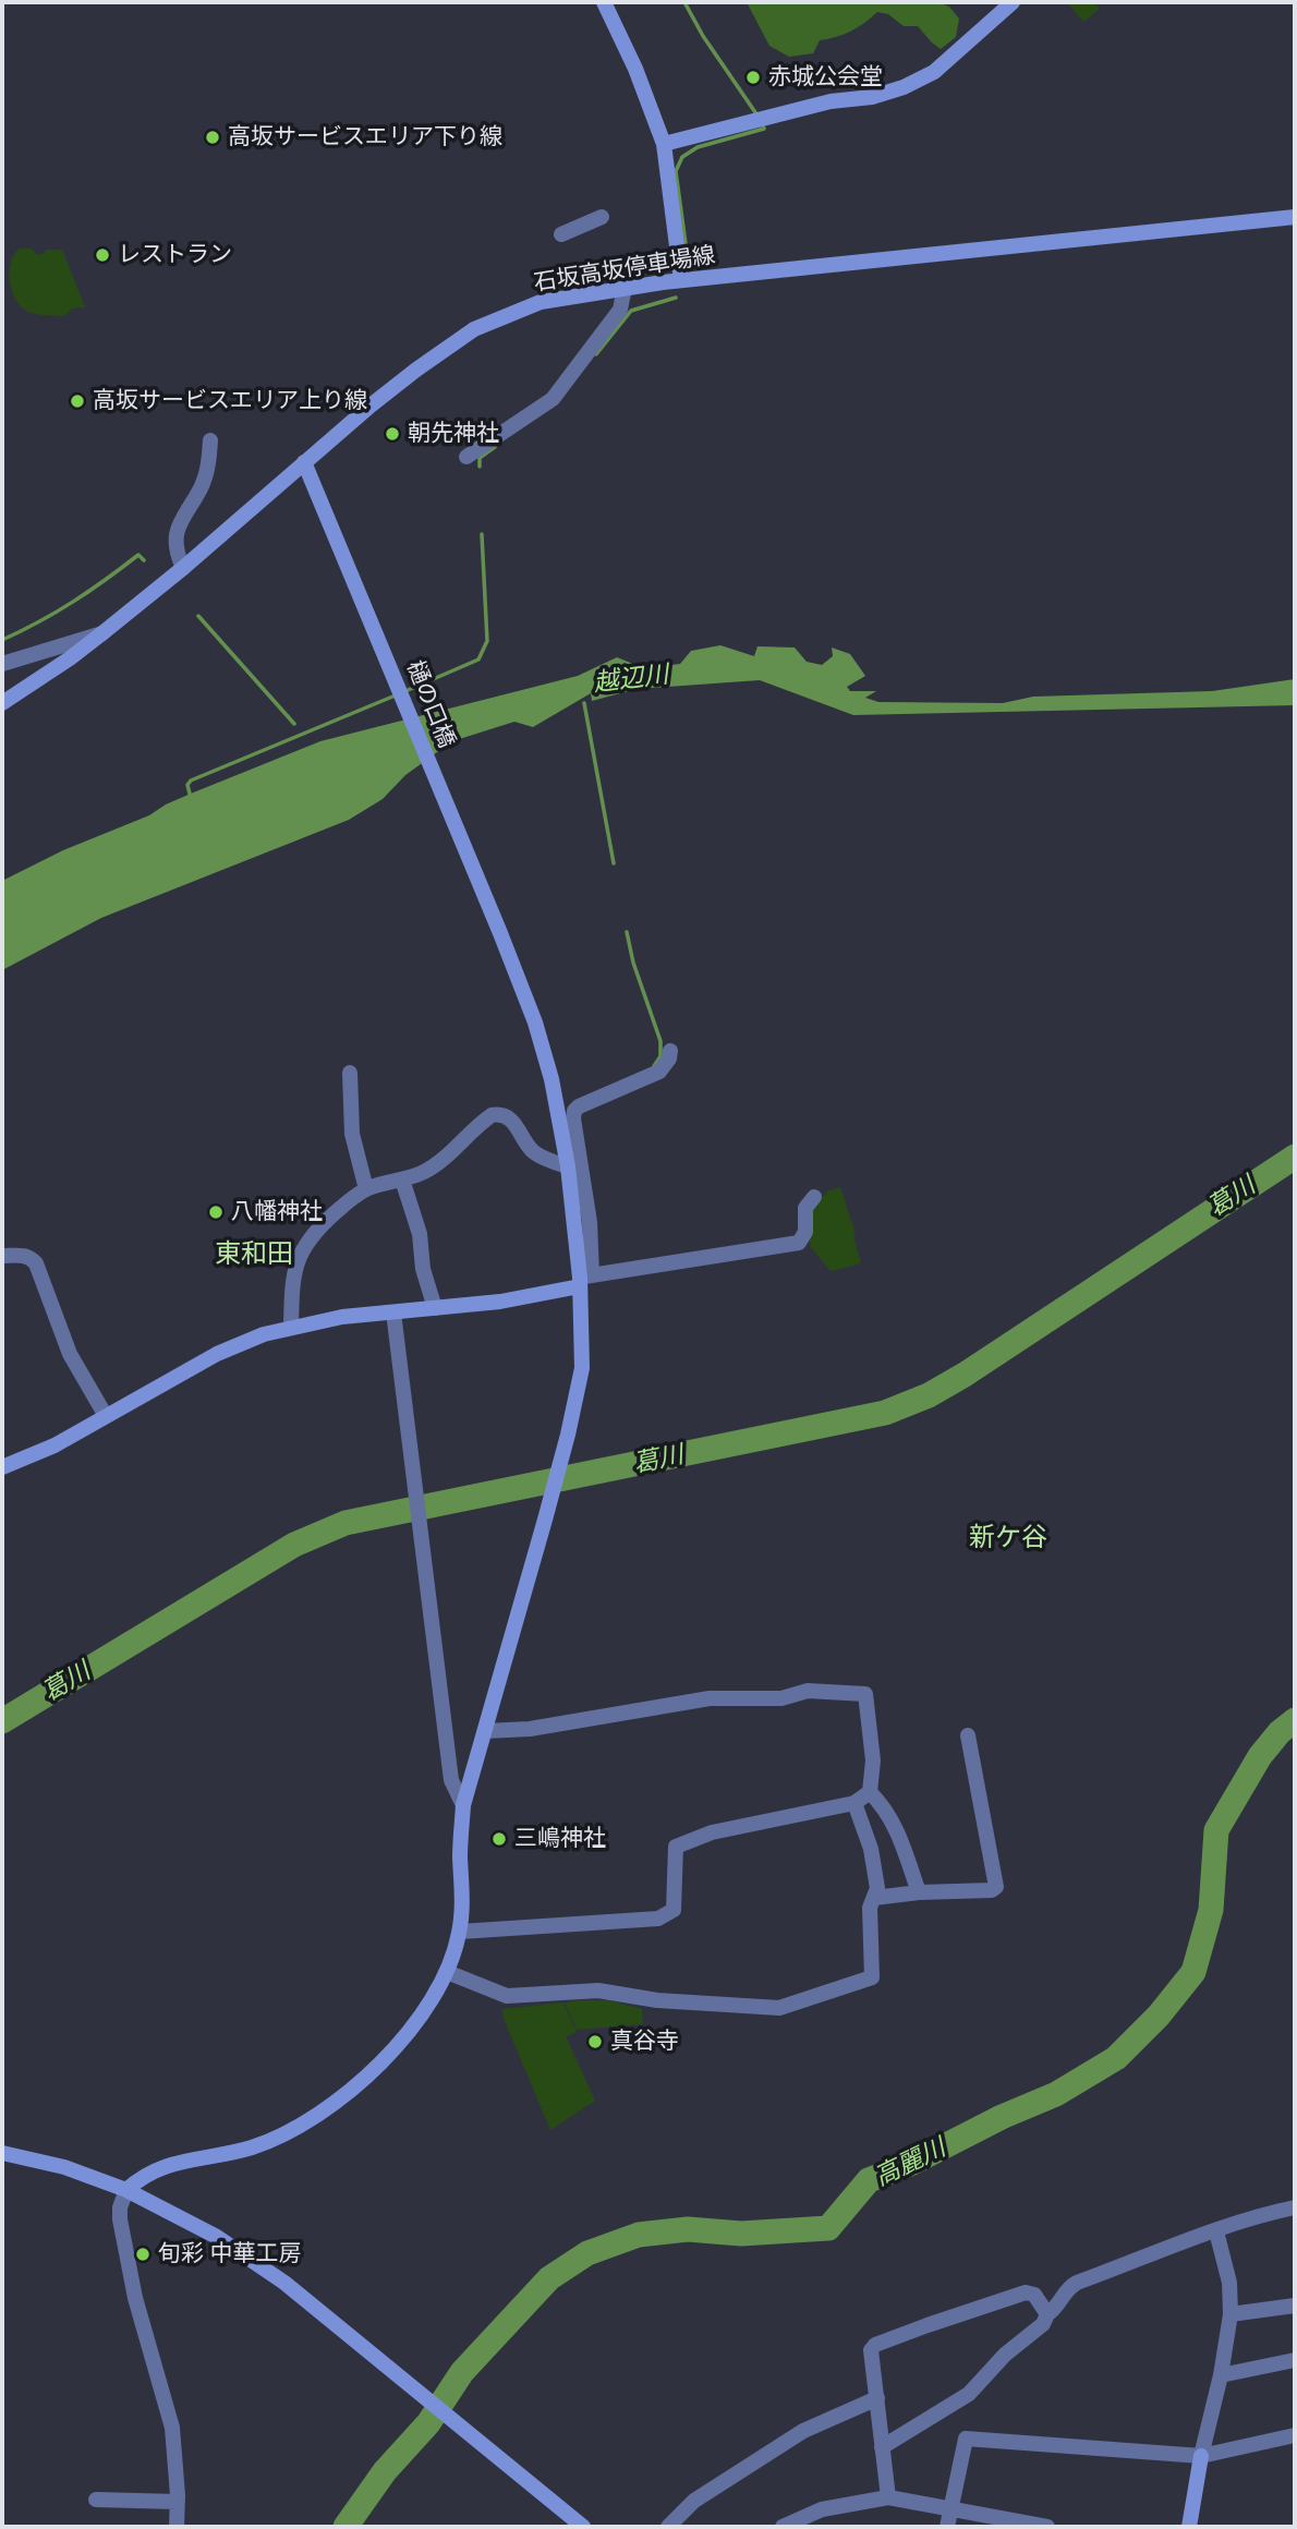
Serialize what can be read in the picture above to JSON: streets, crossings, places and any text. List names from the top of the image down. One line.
{"streets":{"street":["石坂高坂停車場線","樋の口橋"]},"crossings":[["石坂高坂停車場線","樋の口橋"]],"districts":["東和田","新ケ谷"],"water":["越辺川","葛川","高麗川"],"places":["赤城公会堂","高坂サービスエリア下り線","レストラン","高坂サービスエリア上り線","朝先神社","八幡神社","三嶋神社","真谷寺","旬彩 中華工房"]}
